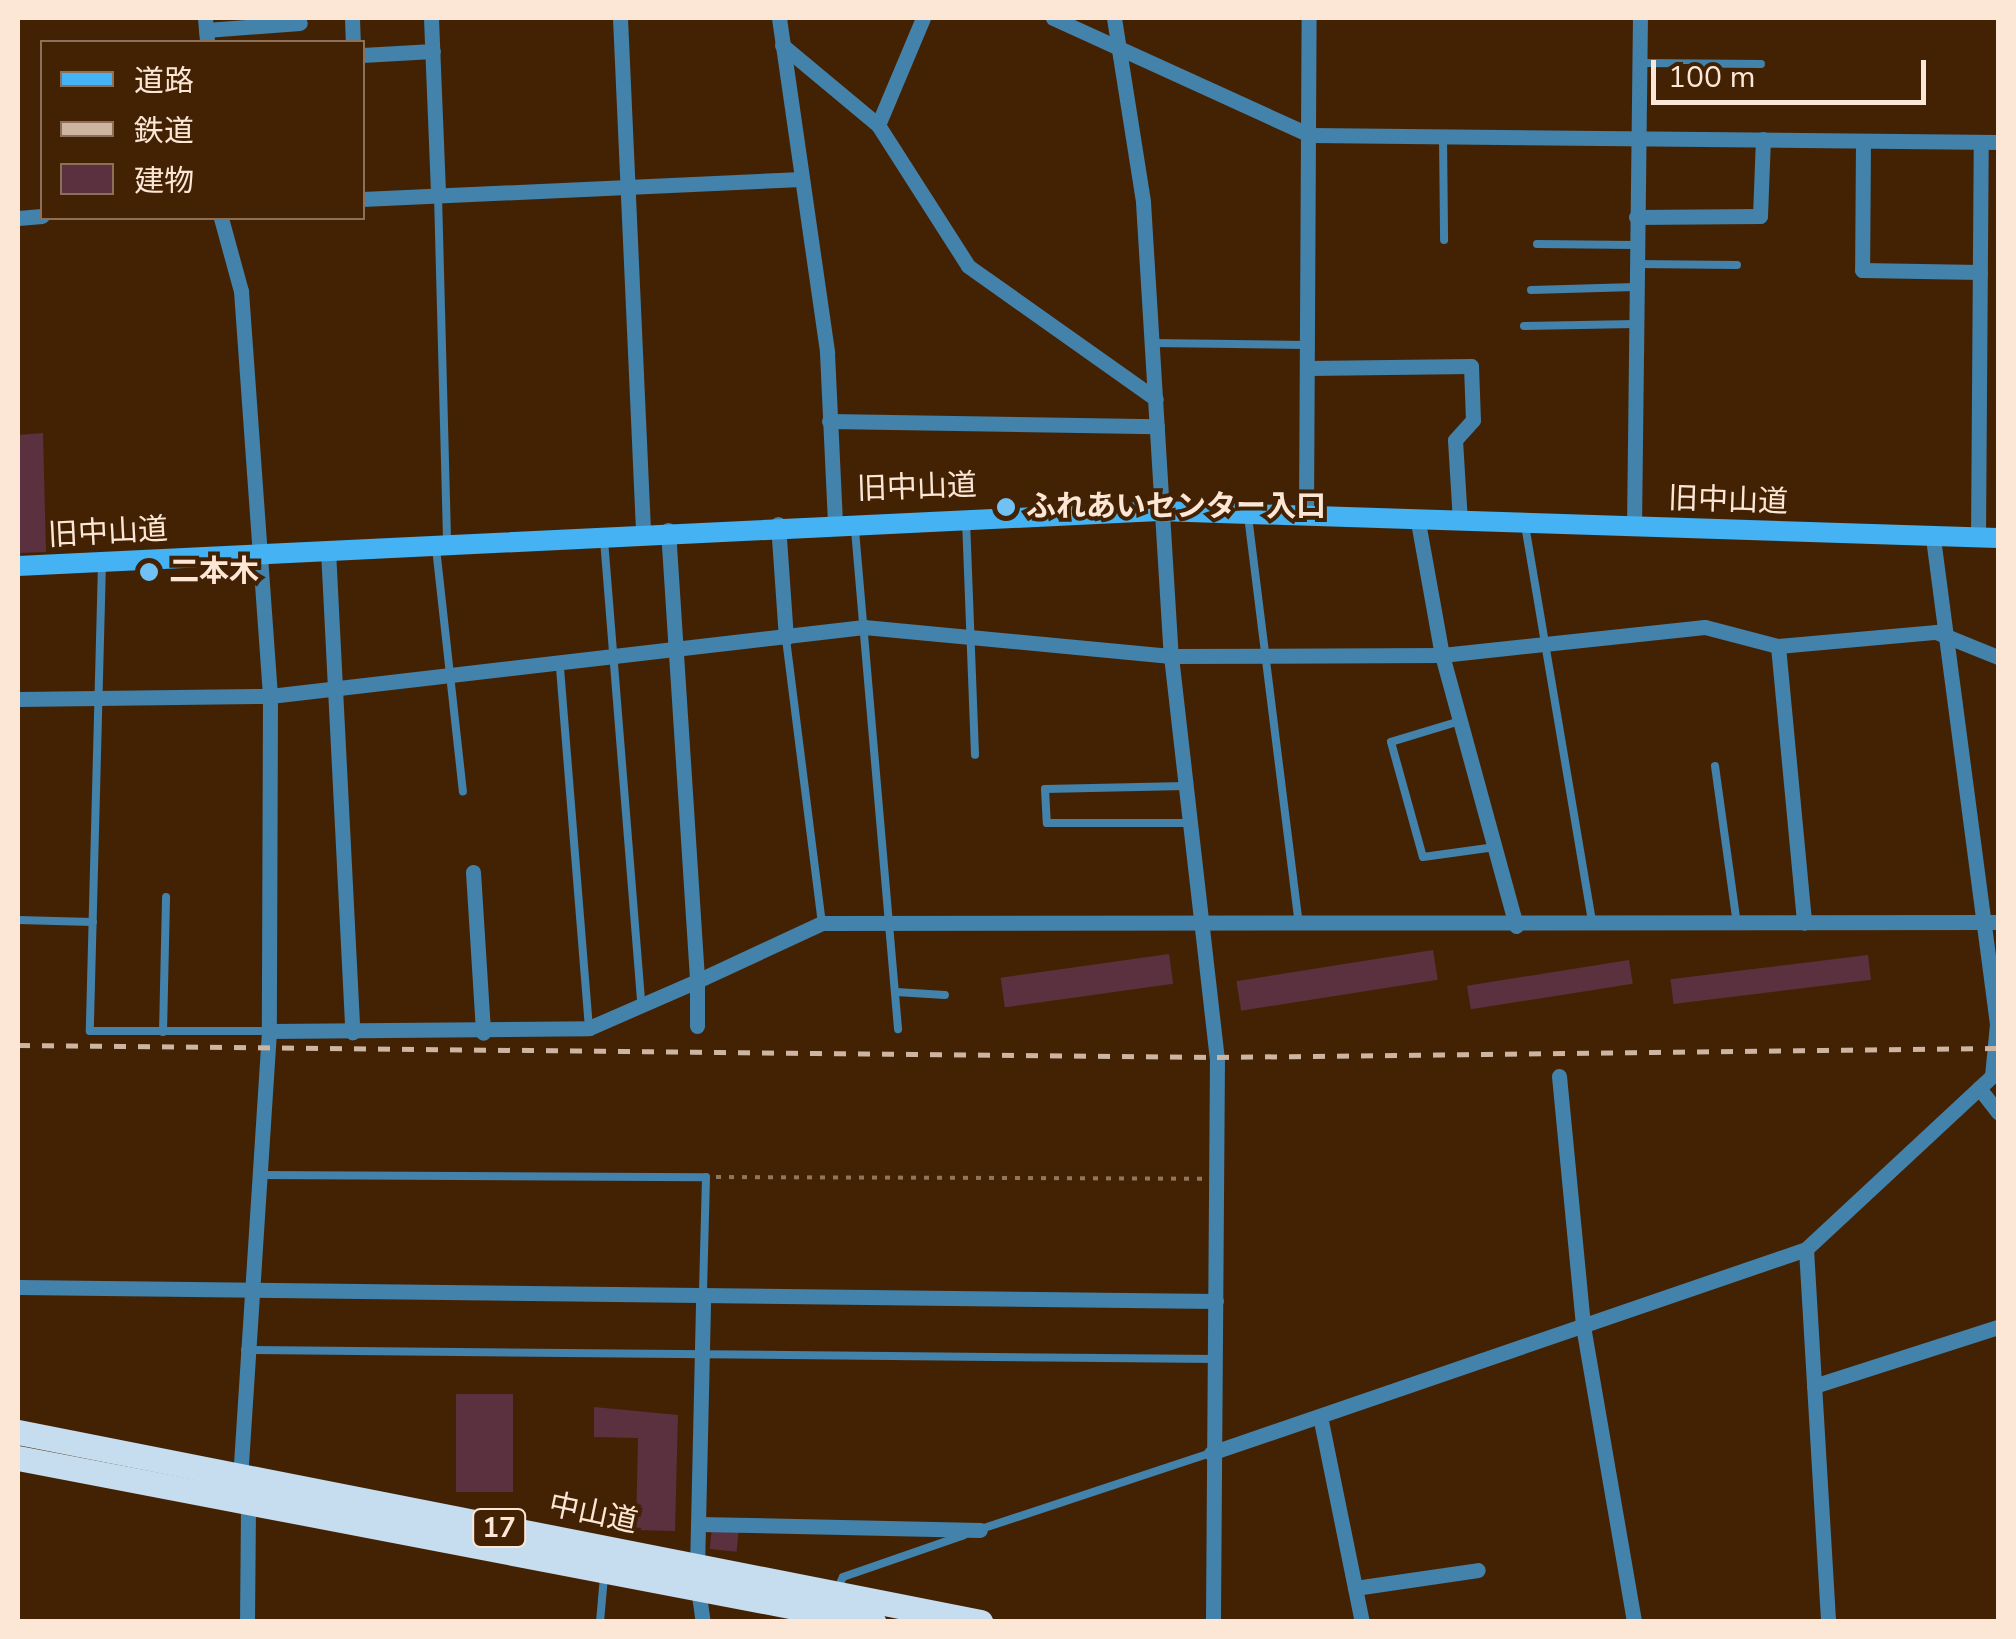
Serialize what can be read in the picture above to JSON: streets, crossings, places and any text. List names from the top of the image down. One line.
{"streets":{"highway":["中山道","17"],"main road":["旧中山道"]},"places":["ふれあいセンター入口","二本木"],"legend":["道路","鉄道","建物"],"scale_bar":"100 m"}
